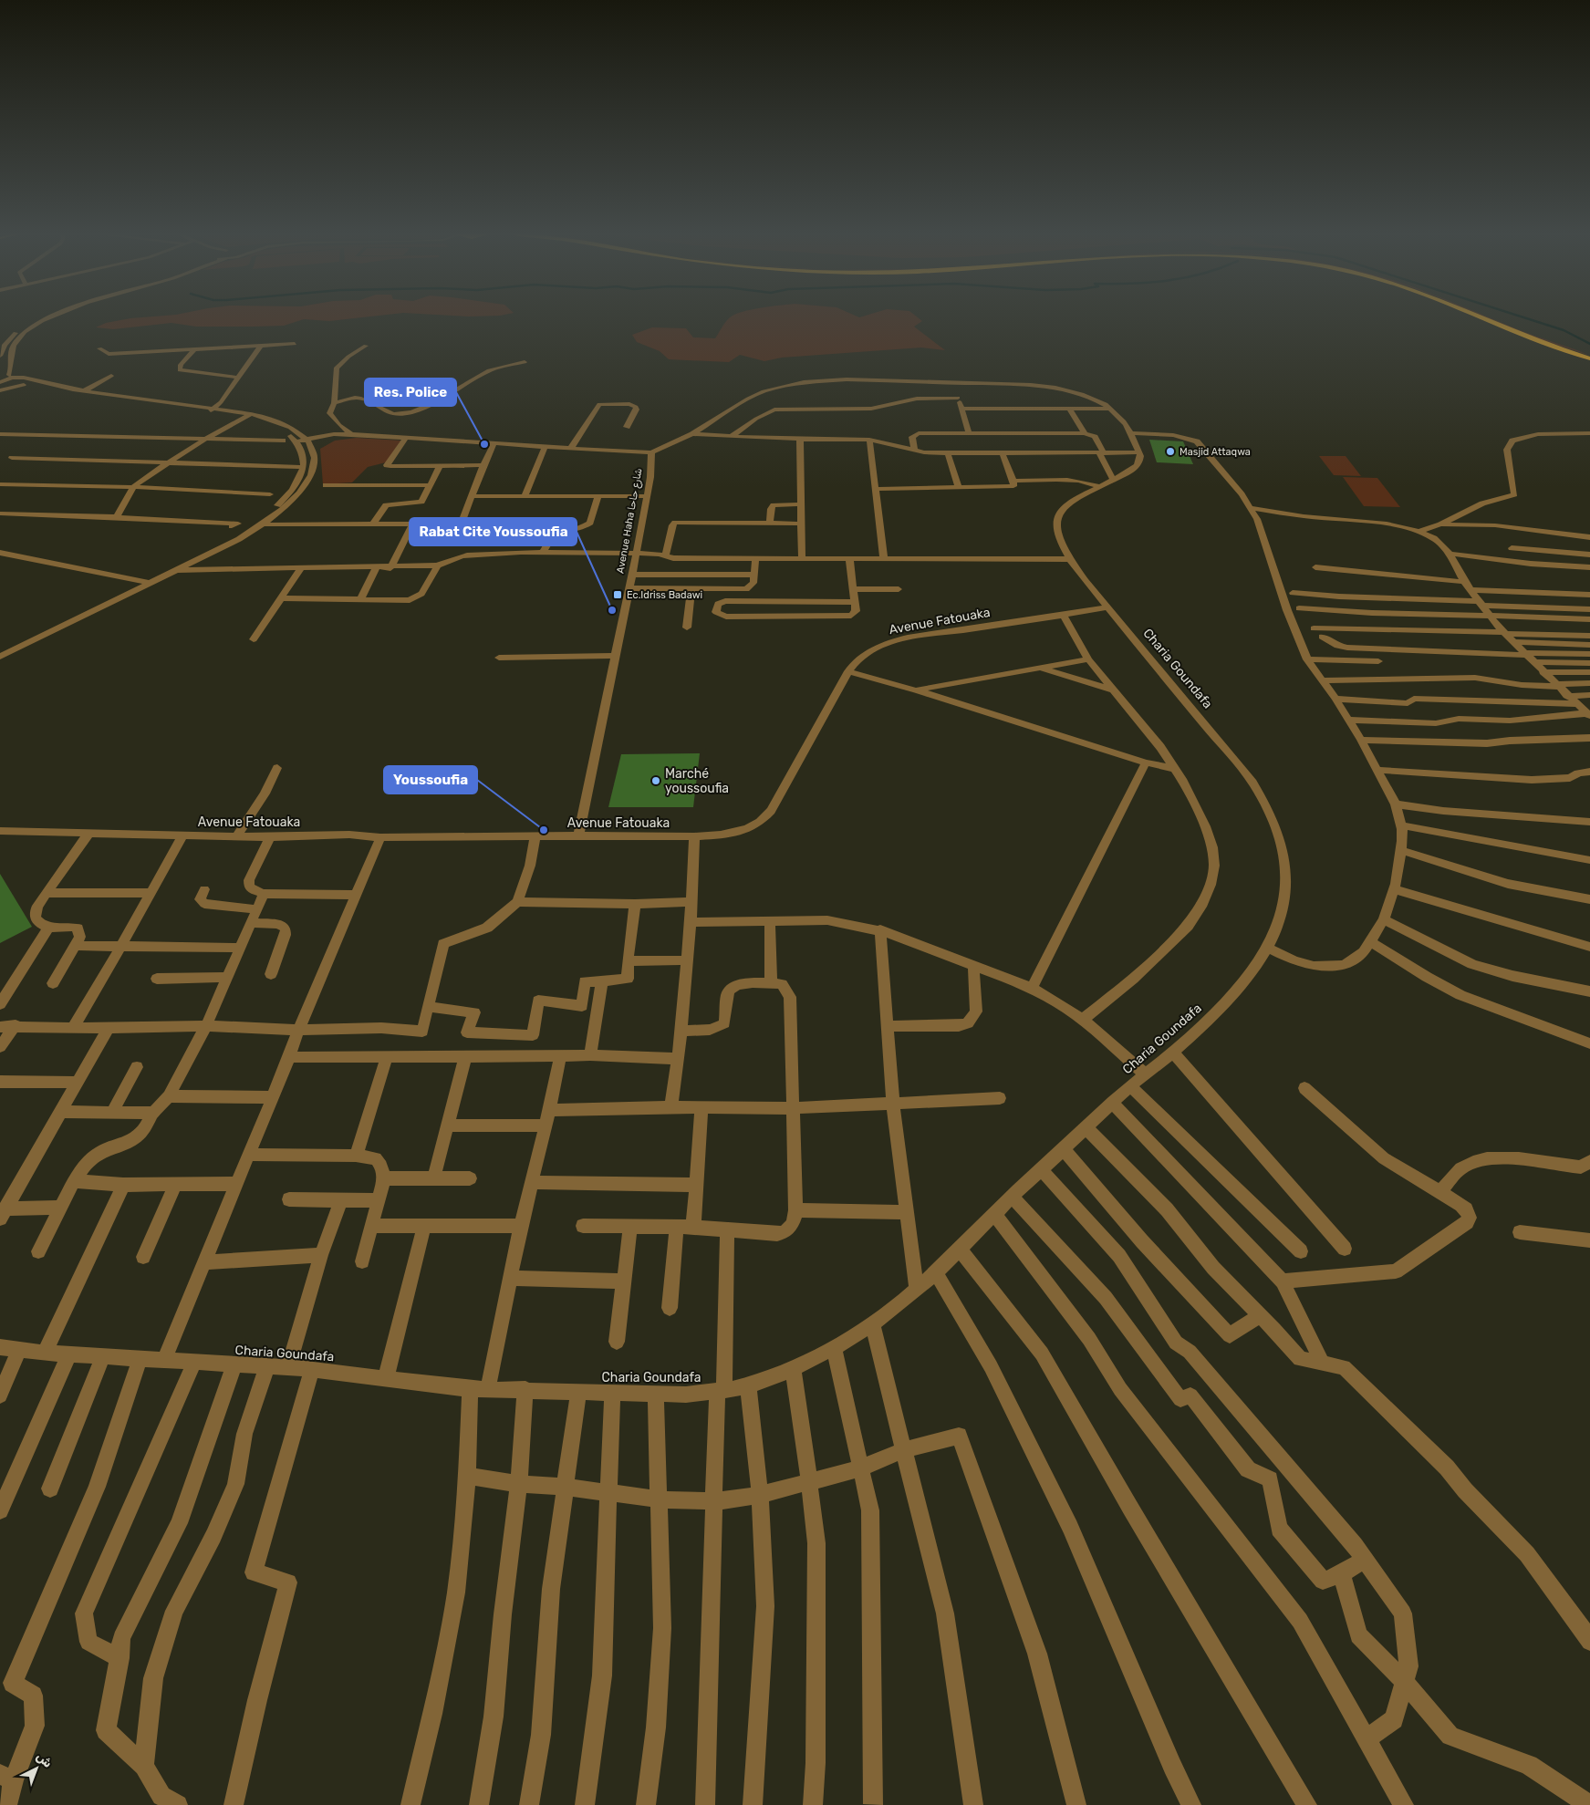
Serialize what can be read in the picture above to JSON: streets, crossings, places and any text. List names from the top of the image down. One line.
{"streets":{"street":["Avenue Haha شارع حاحا","Avenue Fatouaka","Charia Goundafa"]},"crossings":[["Avenue Haha شارع حاحا","Avenue Fatouaka"],["Avenue Fatouaka","Charia Goundafa"]],"places":{"other":["Res. Police","Masjid Attaqwa","Rabat Cite Youssoufia","Marché youssoufia","Youssoufia"],"transit":["Ec.Idriss Badawi"]},"north":"top right"}
